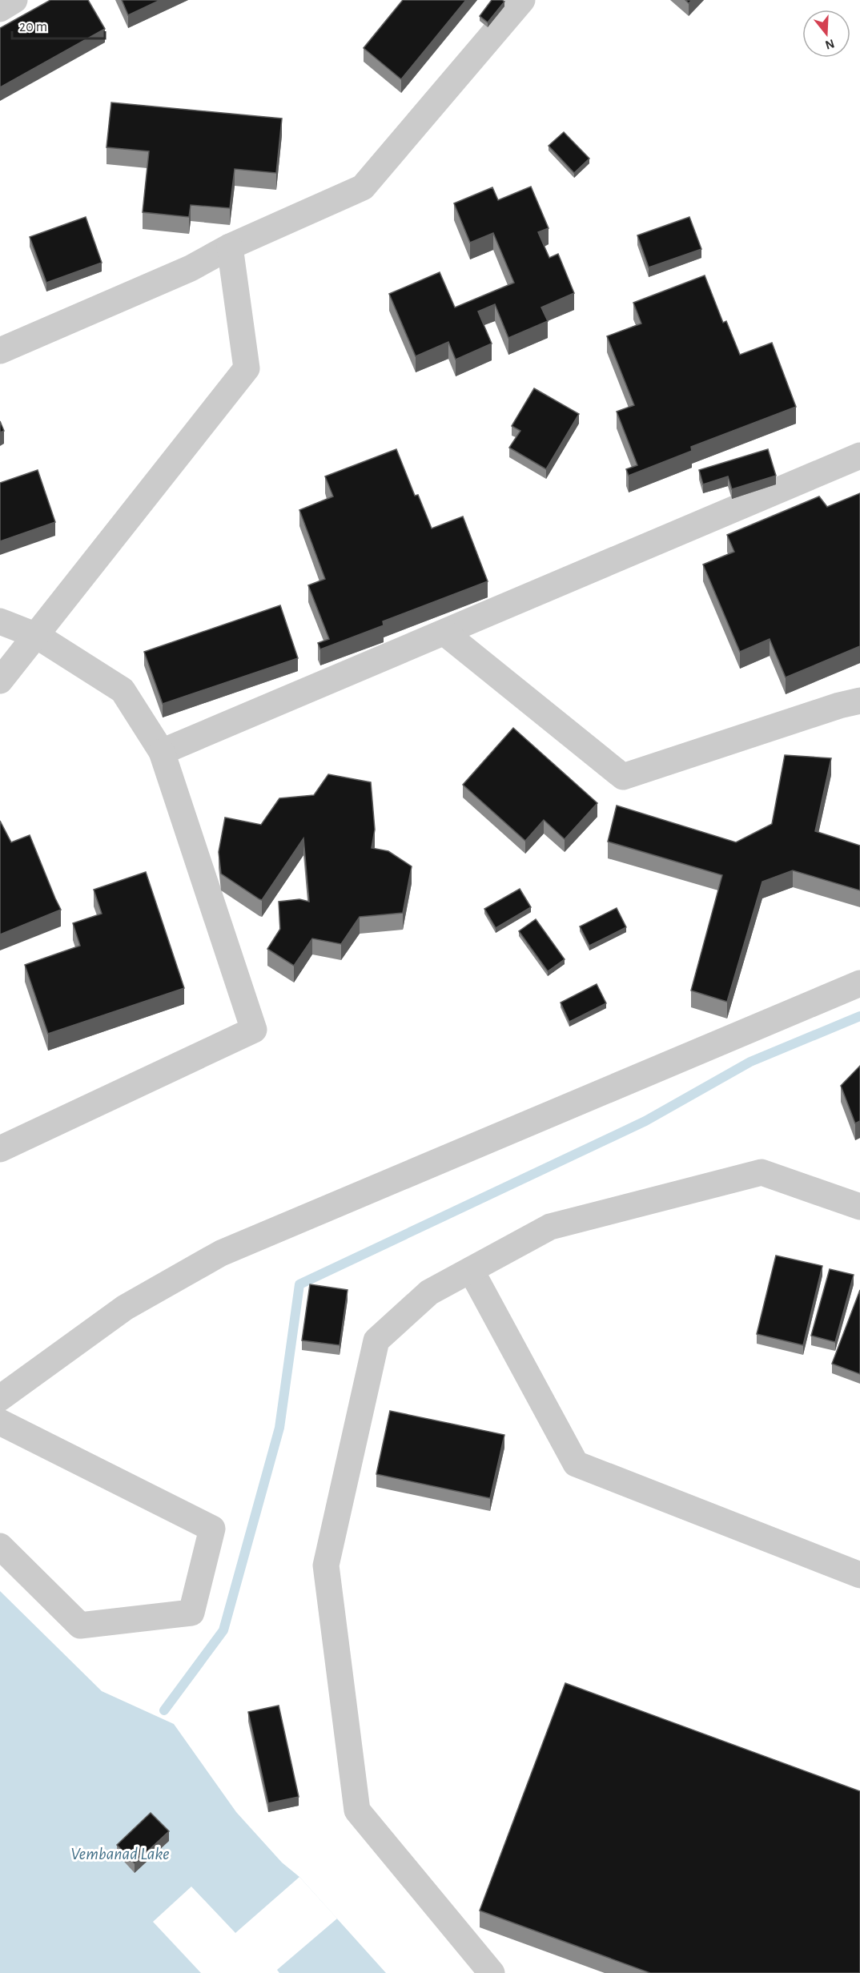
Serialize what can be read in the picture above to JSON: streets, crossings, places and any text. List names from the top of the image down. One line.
{"water":["Vembanad Lake"],"scale_bar":"20 m","north":"bottom"}
